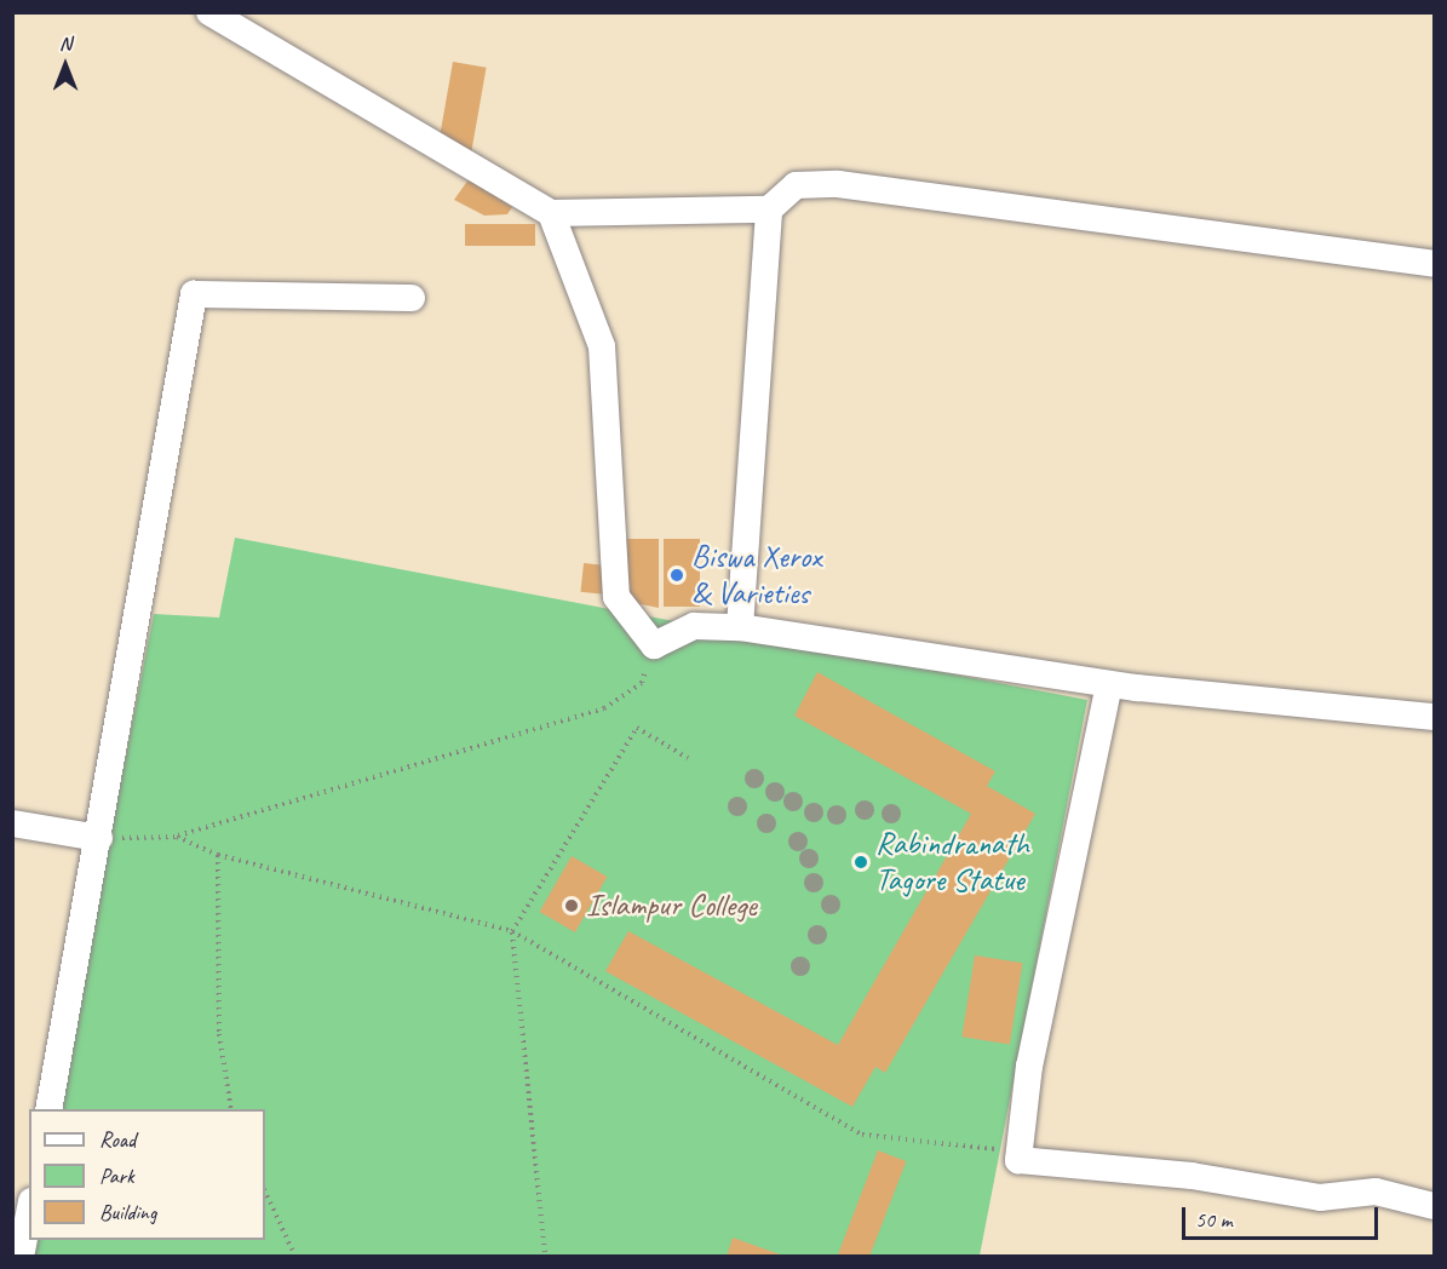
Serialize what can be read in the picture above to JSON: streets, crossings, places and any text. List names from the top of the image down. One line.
{"places":["Biswa Xerox & Varieties","Rabindranath Tagore Statue","Islampur College"],"legend":["Road","Park","Building"],"scale_bar":"50 m","north":"top"}
